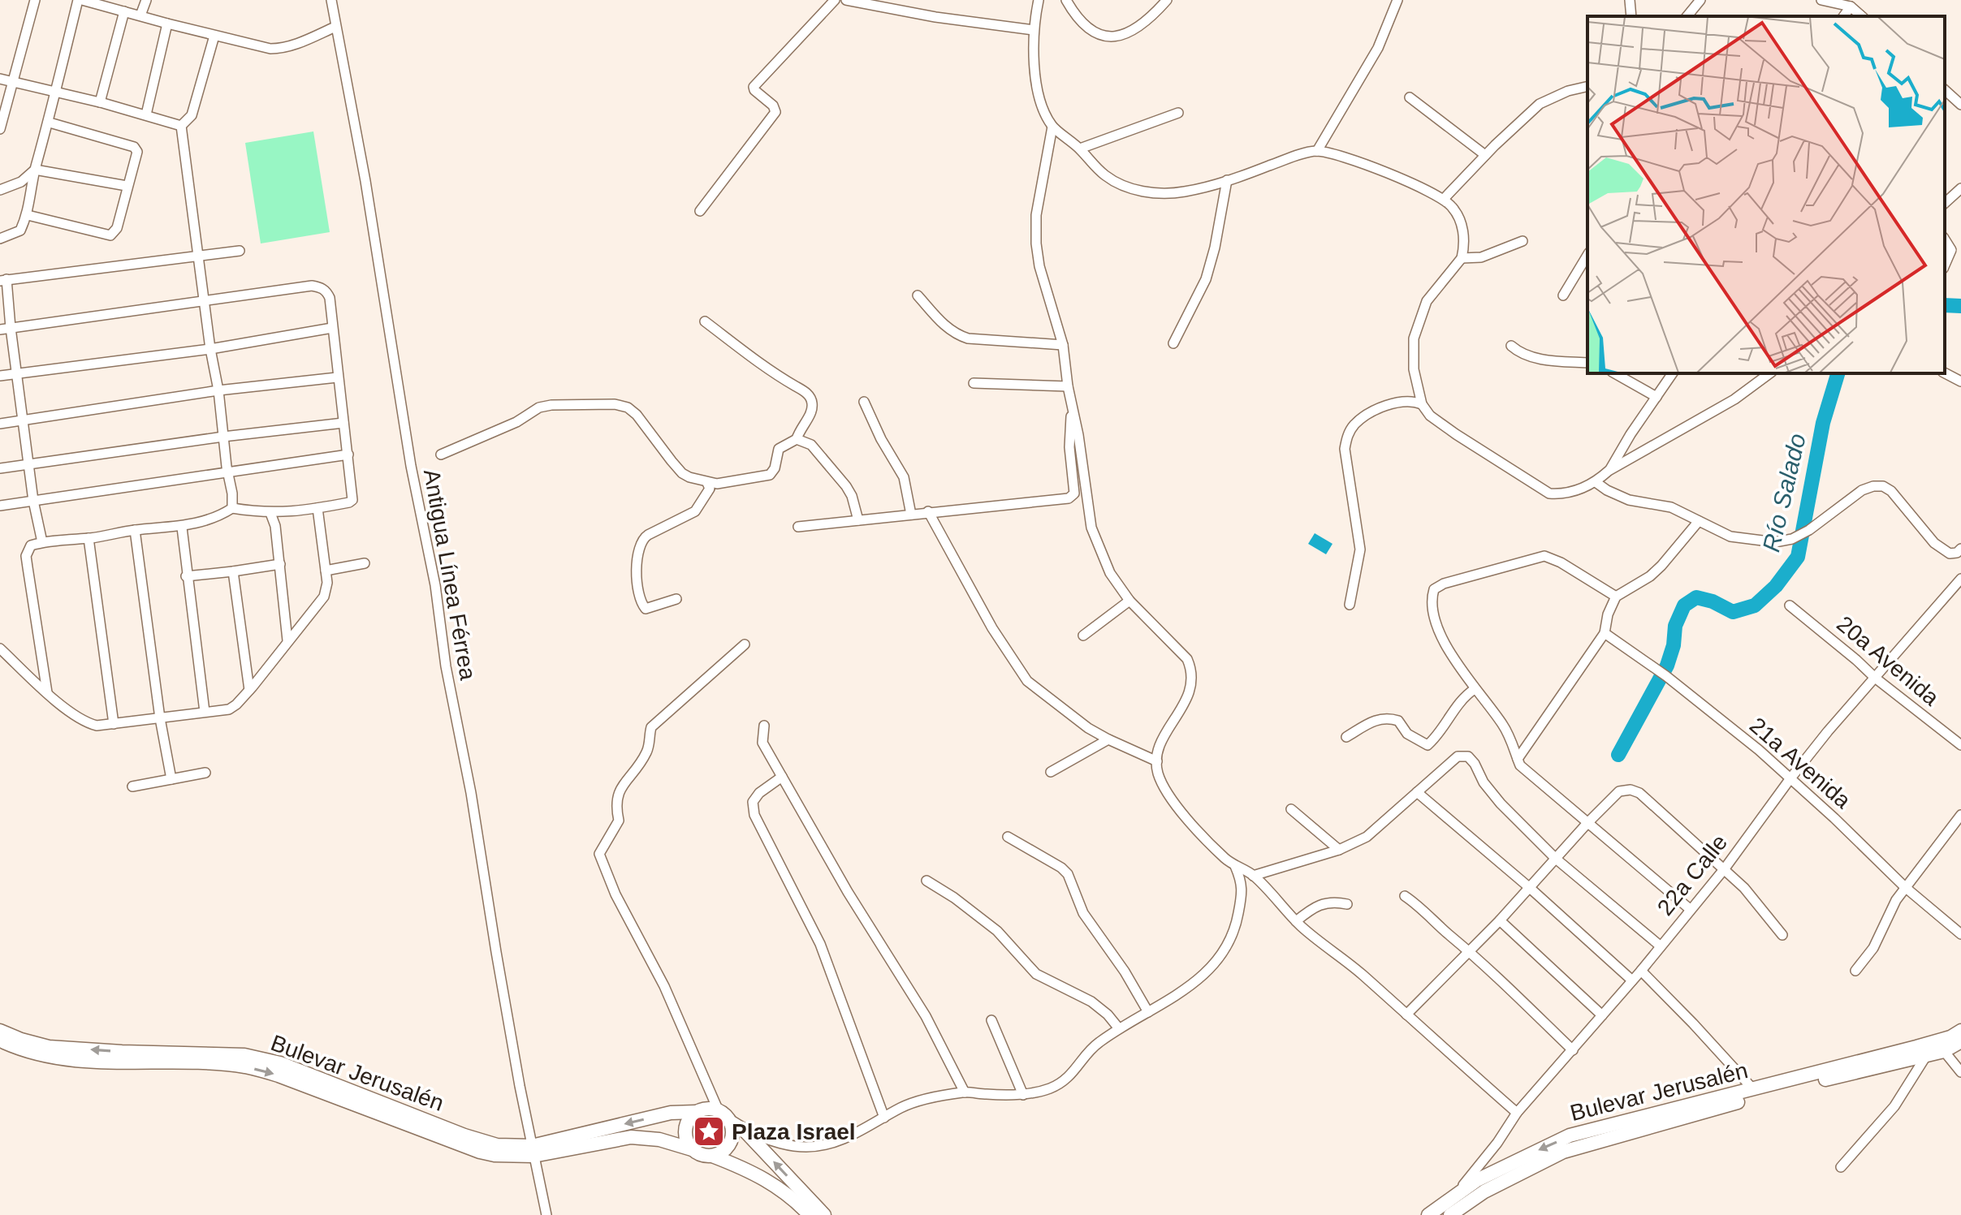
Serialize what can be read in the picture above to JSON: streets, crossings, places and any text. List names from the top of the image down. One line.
{"streets":{"main road":["Bulevar Jerusalén"],"street":["Antigua Línea Férrea","20a Avenida","21a Avenida","22a Calle"]},"crossings":[["Antigua Línea Férrea","Bulevar Jerusalén"],["20a Avenida","22a Calle"],["21a Avenida","22a Calle"],["22a Calle","Bulevar Jerusalén"]],"water":["Río Salado"],"places":{"place":["Plaza Israel"]}}
